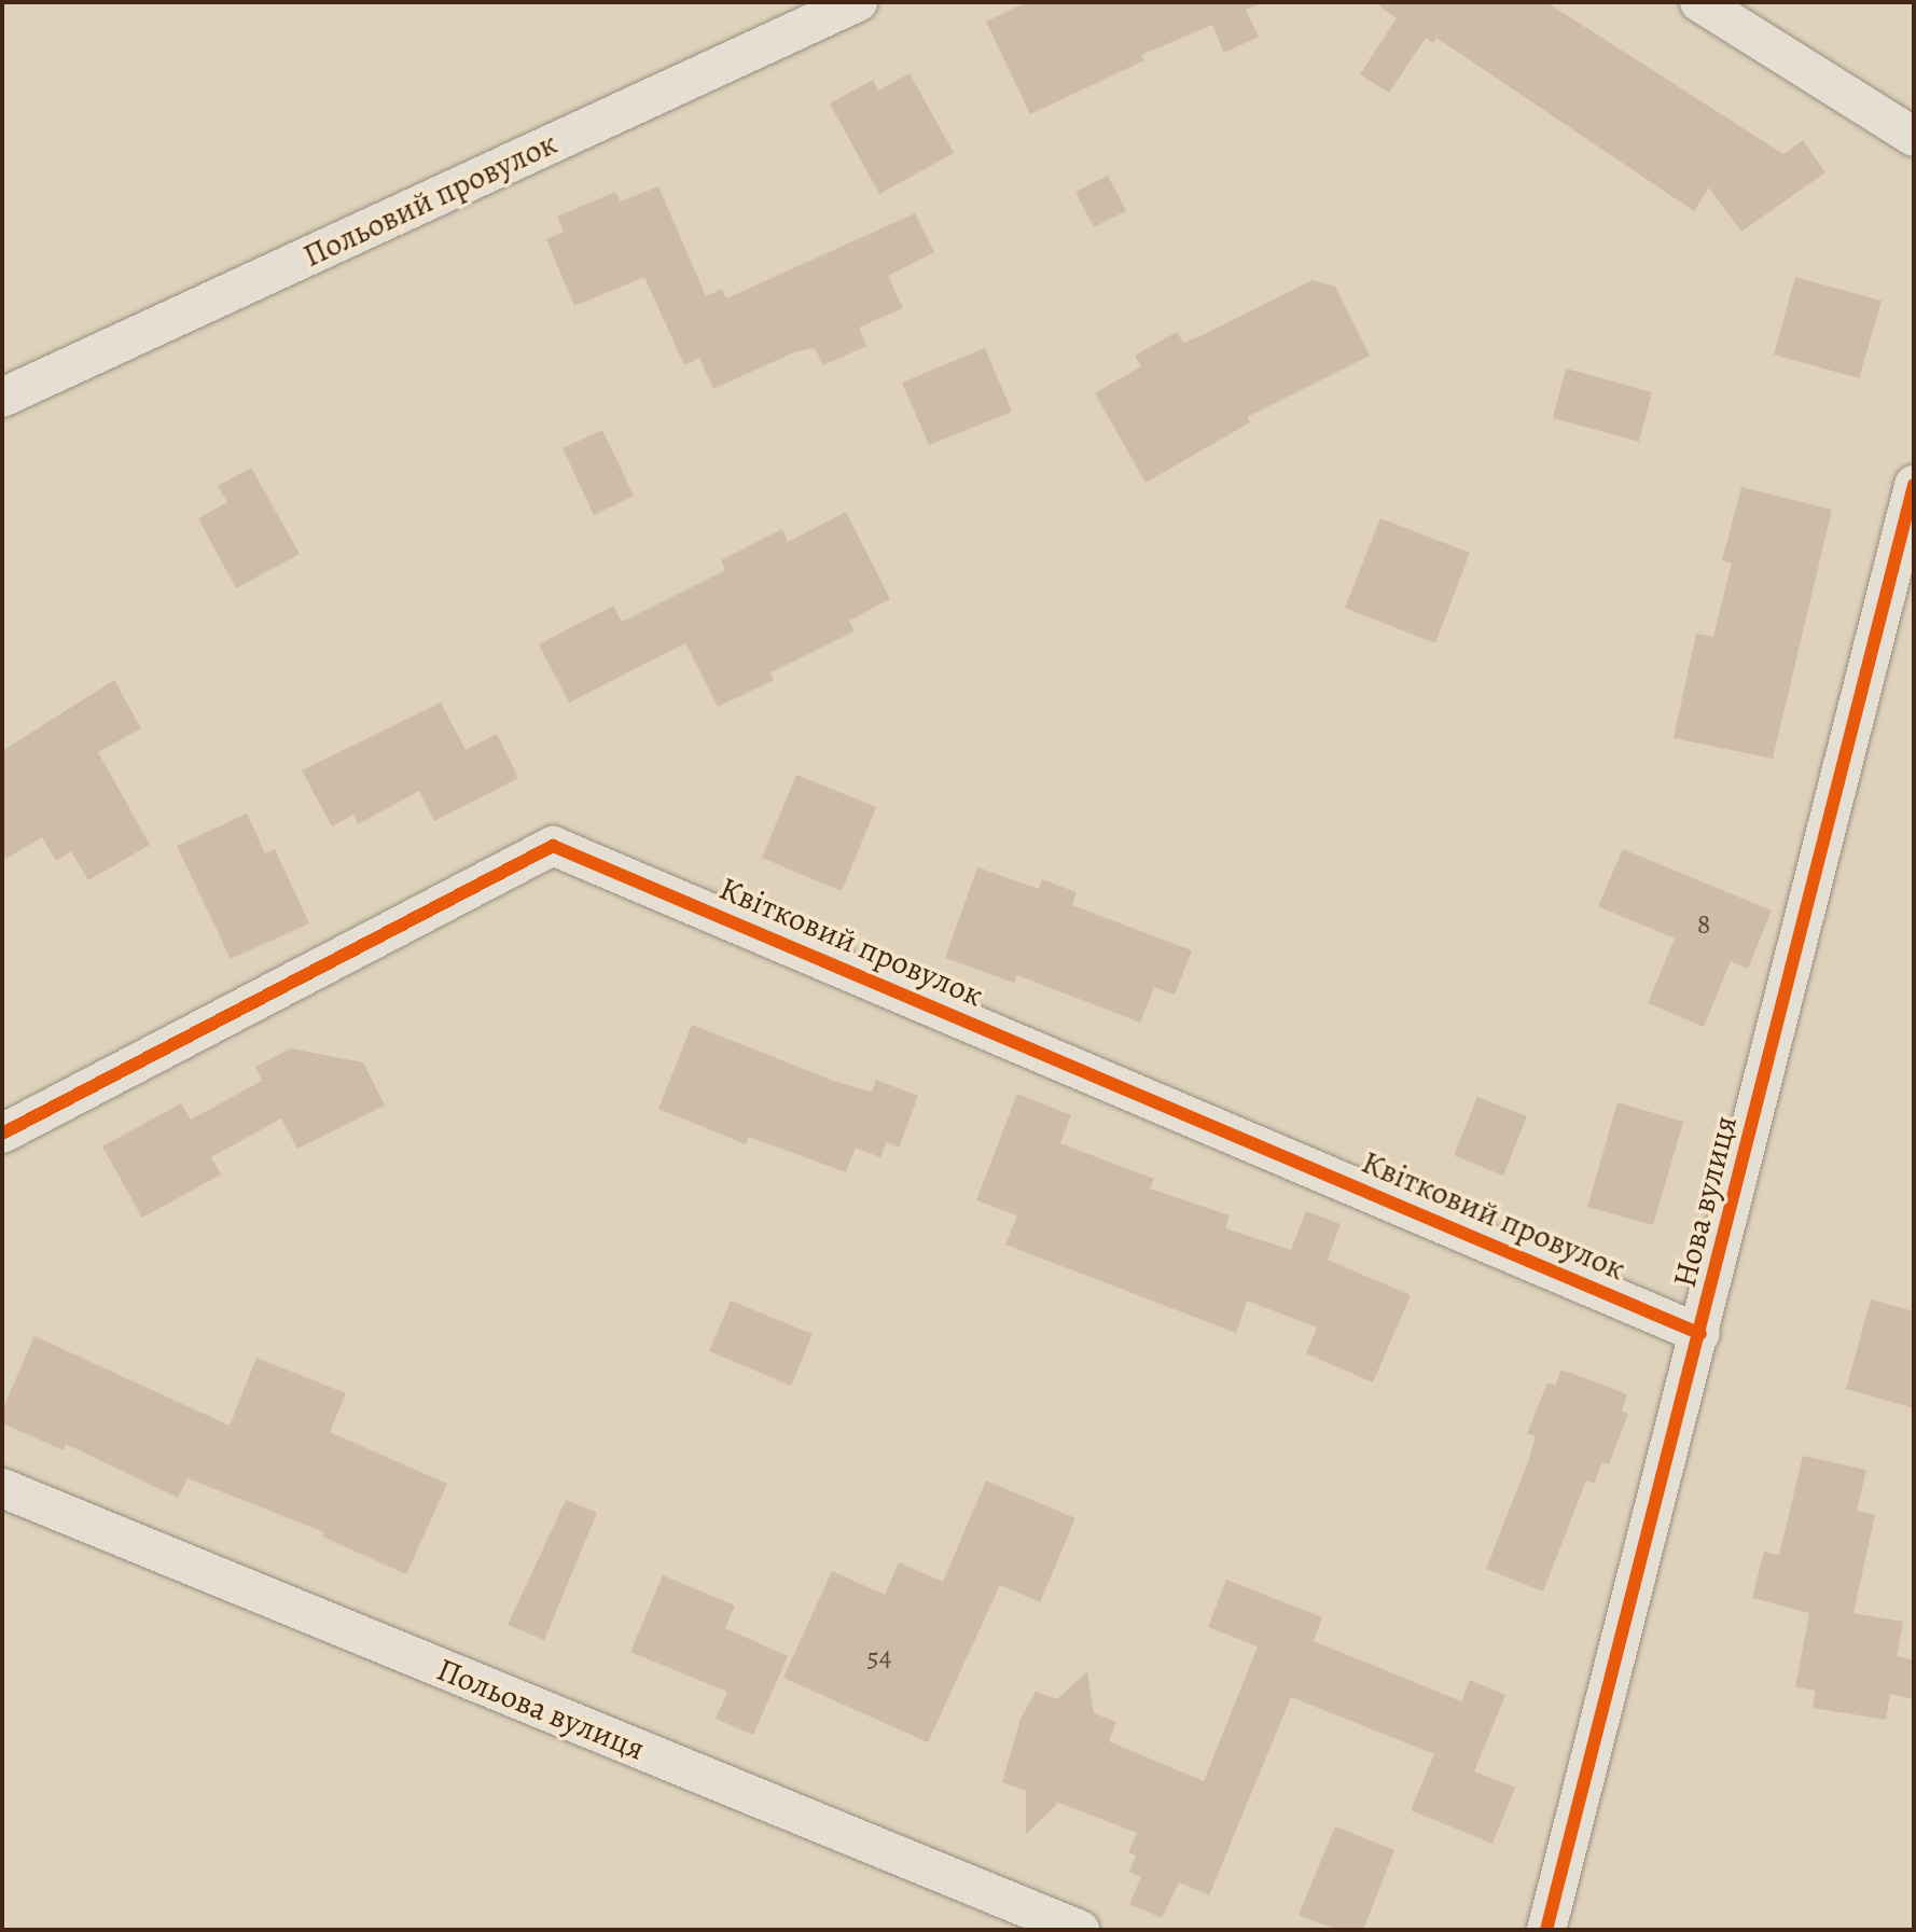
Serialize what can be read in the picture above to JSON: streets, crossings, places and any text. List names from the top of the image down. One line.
{"streets":{"street":["Польовий провулок","Квітковий провулок","Нова вулиця","Польова вулиця"]},"crossings":[["Квітковий провулок","Нова вулиця"]],"house_numbers":["8","54"]}
